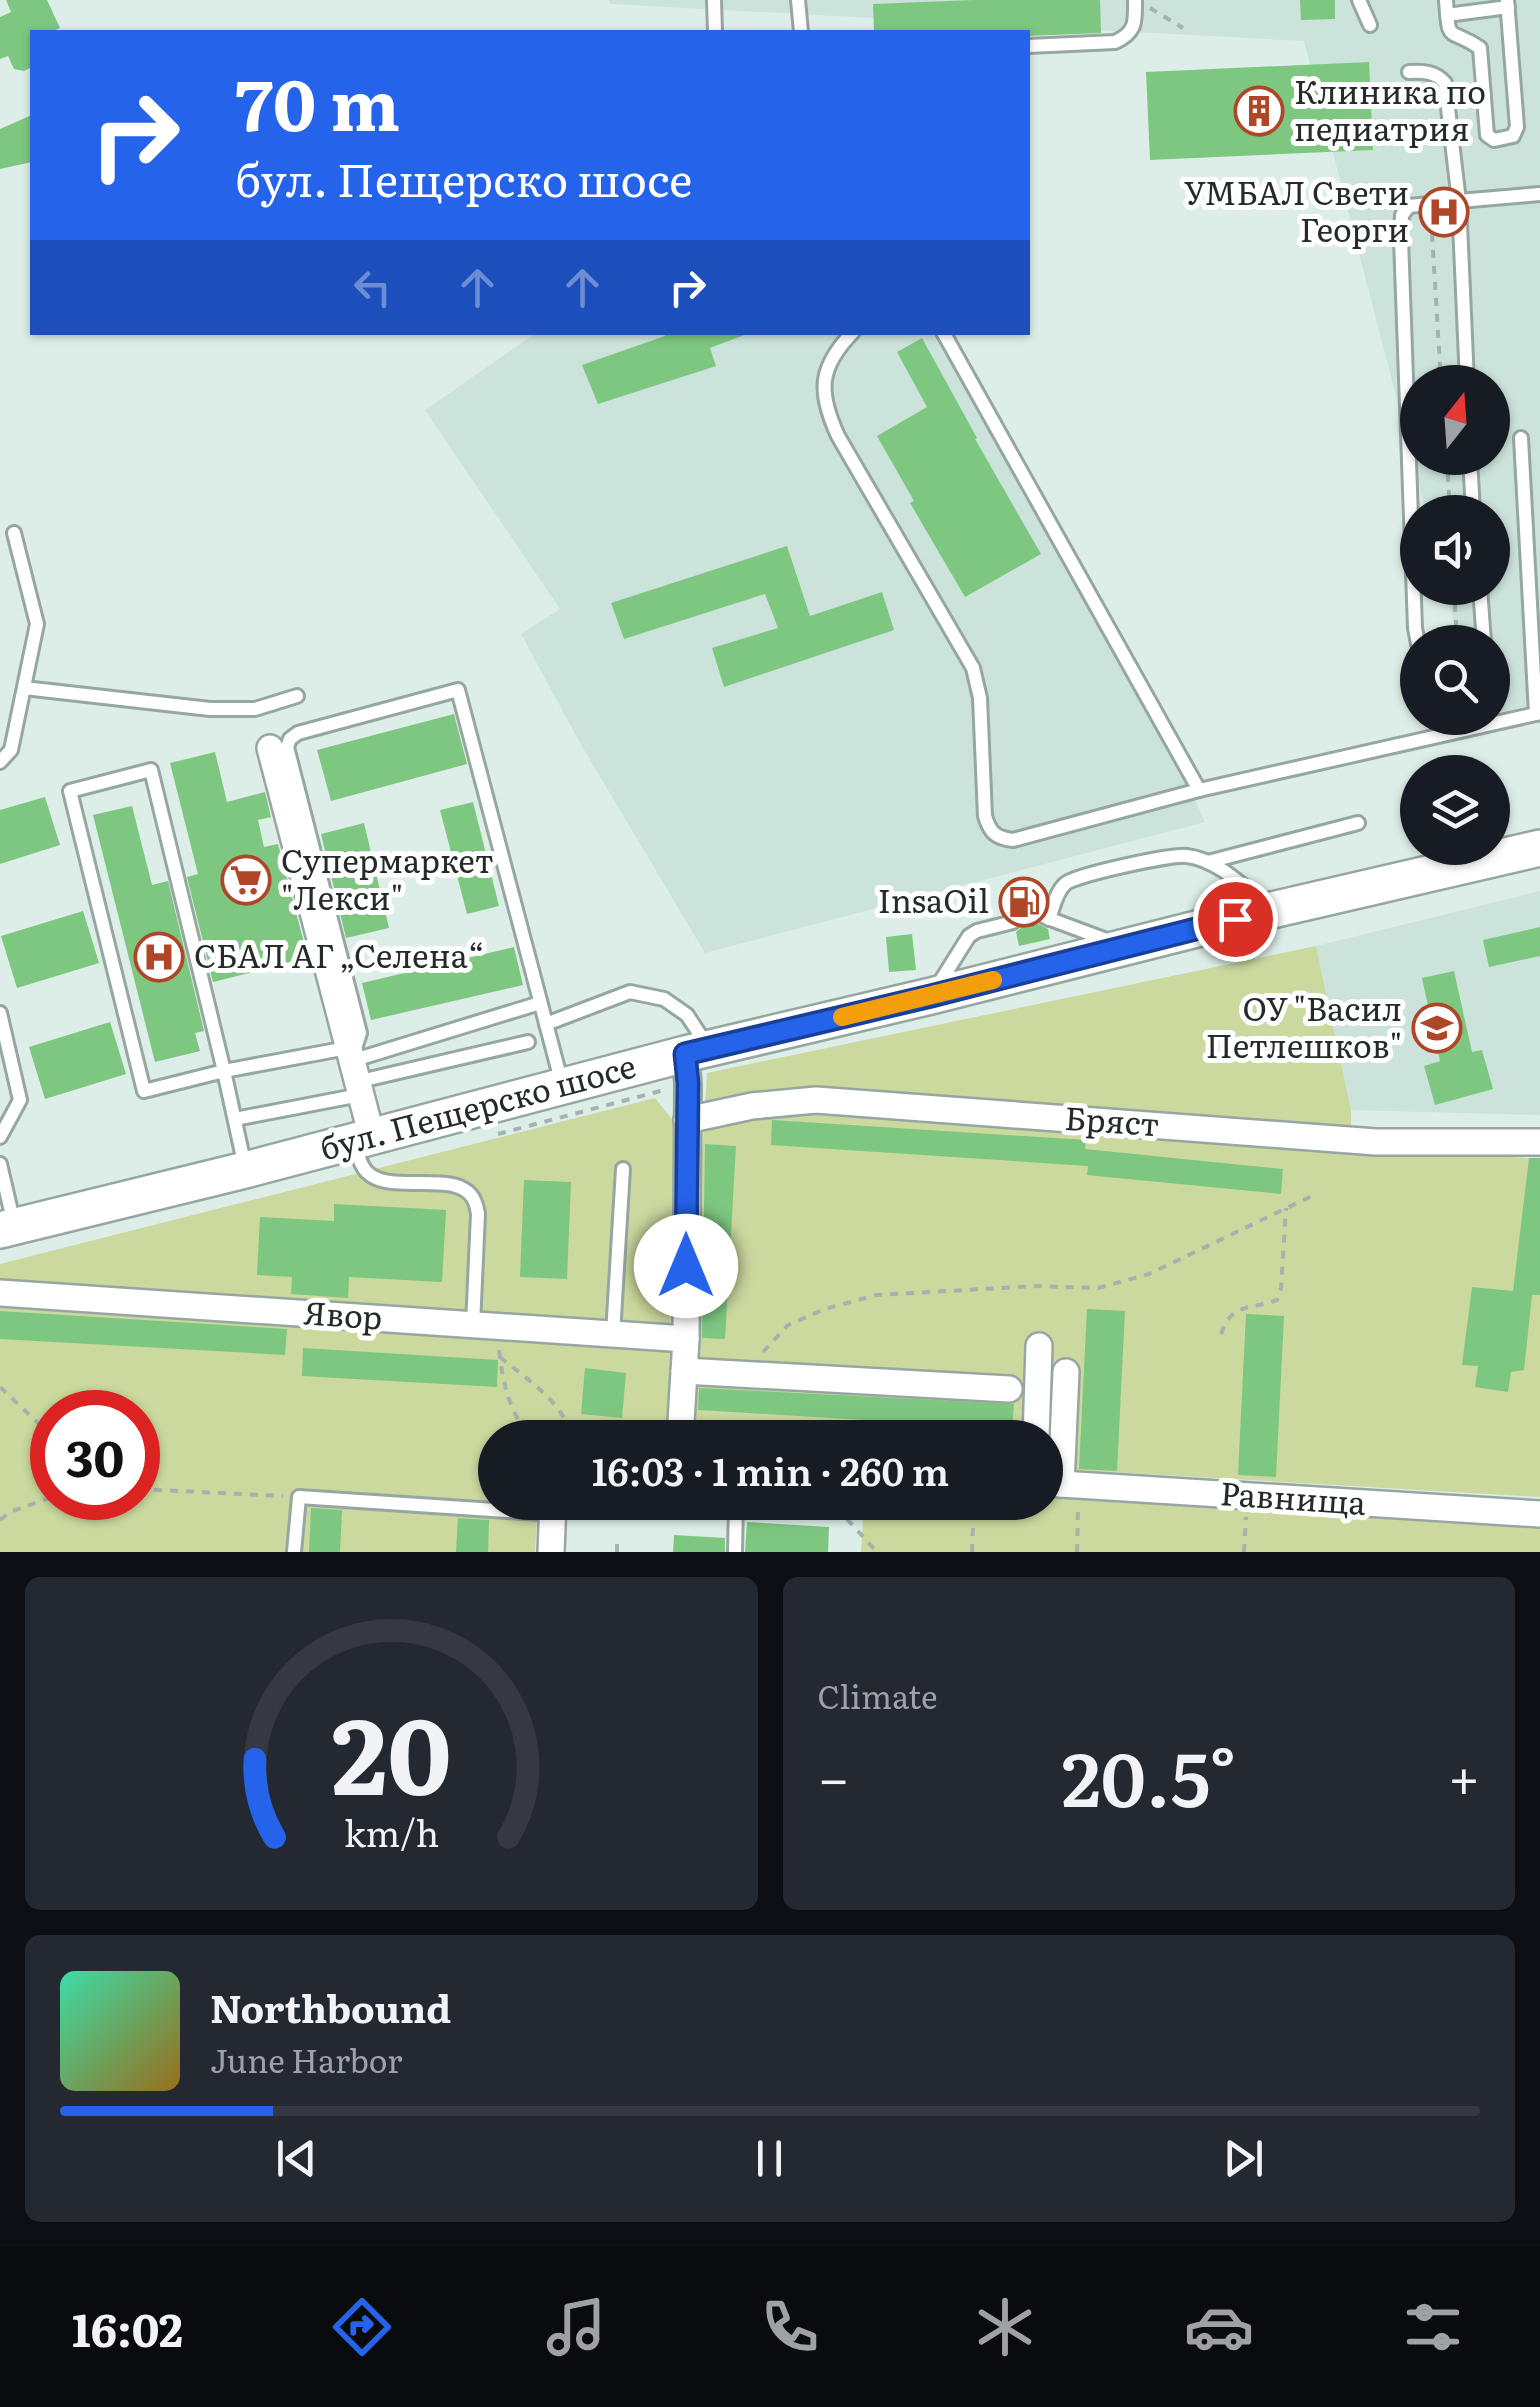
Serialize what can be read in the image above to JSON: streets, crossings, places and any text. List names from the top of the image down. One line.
{"streets":{"main road":["бул. Пещерско шосе"],"street":["Бряст","Явор","Равнища"]},"places":{"building":["Клиника по педиатрия"],"hospital":["УМБАЛ Свети Георги","СБАЛ АГ „Селена“"],"supermarket":["Супермаркет \"Лекси\""],"fuel station":["InsaOil"],"school or university":["ОУ \"Васил Петлешков\""]},"north":"top","page":{"turn":["70 m","бул. Пещерско шосе"],"limit":"30","trip":"16:03 · 1 min · 260 m","tile":"Climate","heat":["−","20.5°","+"],"song":["Northbound","June Harbor"],"tabs":"16:02","gauge":["20","km/h"]}}
